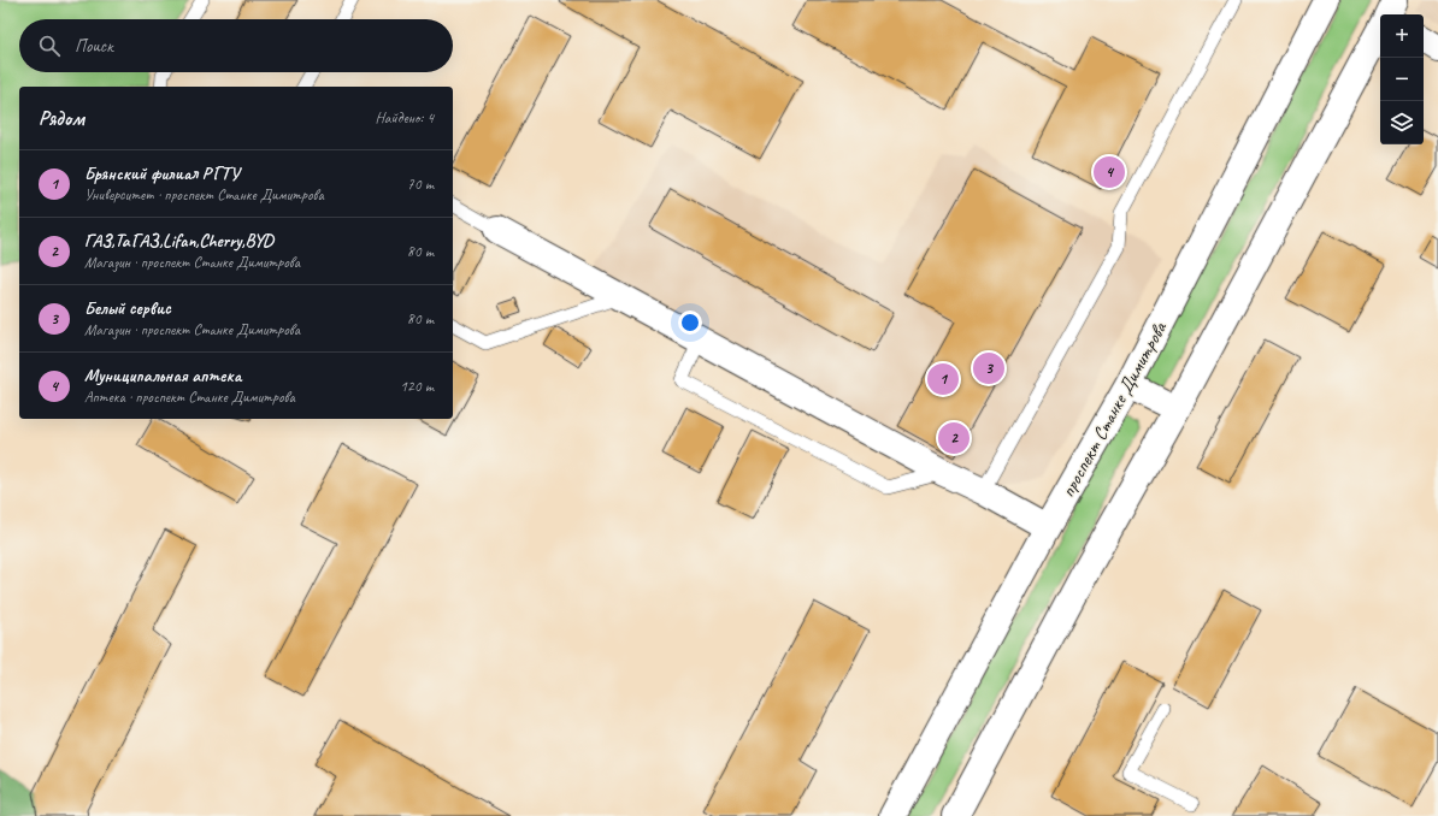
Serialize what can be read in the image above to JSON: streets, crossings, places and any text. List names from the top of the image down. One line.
{"streets":{"main road":["проспект Станке Димитрова"]},"page":{"map_buttons":["+","−"],"search":"Поиск","heading":["Рядом","Найдено: 4"],"list":[{"mark":"1","name":"Брянский филиал РГТУ","note":"Университет · проспект Станке Димитрова","value":"70 m"},{"mark":"2","name":"ГАЗ,ТаГАЗ,Lifan,Cherry,BYD","note":"Магазин · проспект Станке Димитрова","value":"80 m"},{"mark":"3","name":"Белый сервис","note":"Магазин · проспект Станке Димитрова","value":"80 m"},{"mark":"4","name":"Муниципальная аптека","note":"Аптека · проспект Станке Димитрова","value":"120 m"}],"pins":["4","3","1","2"]}}
